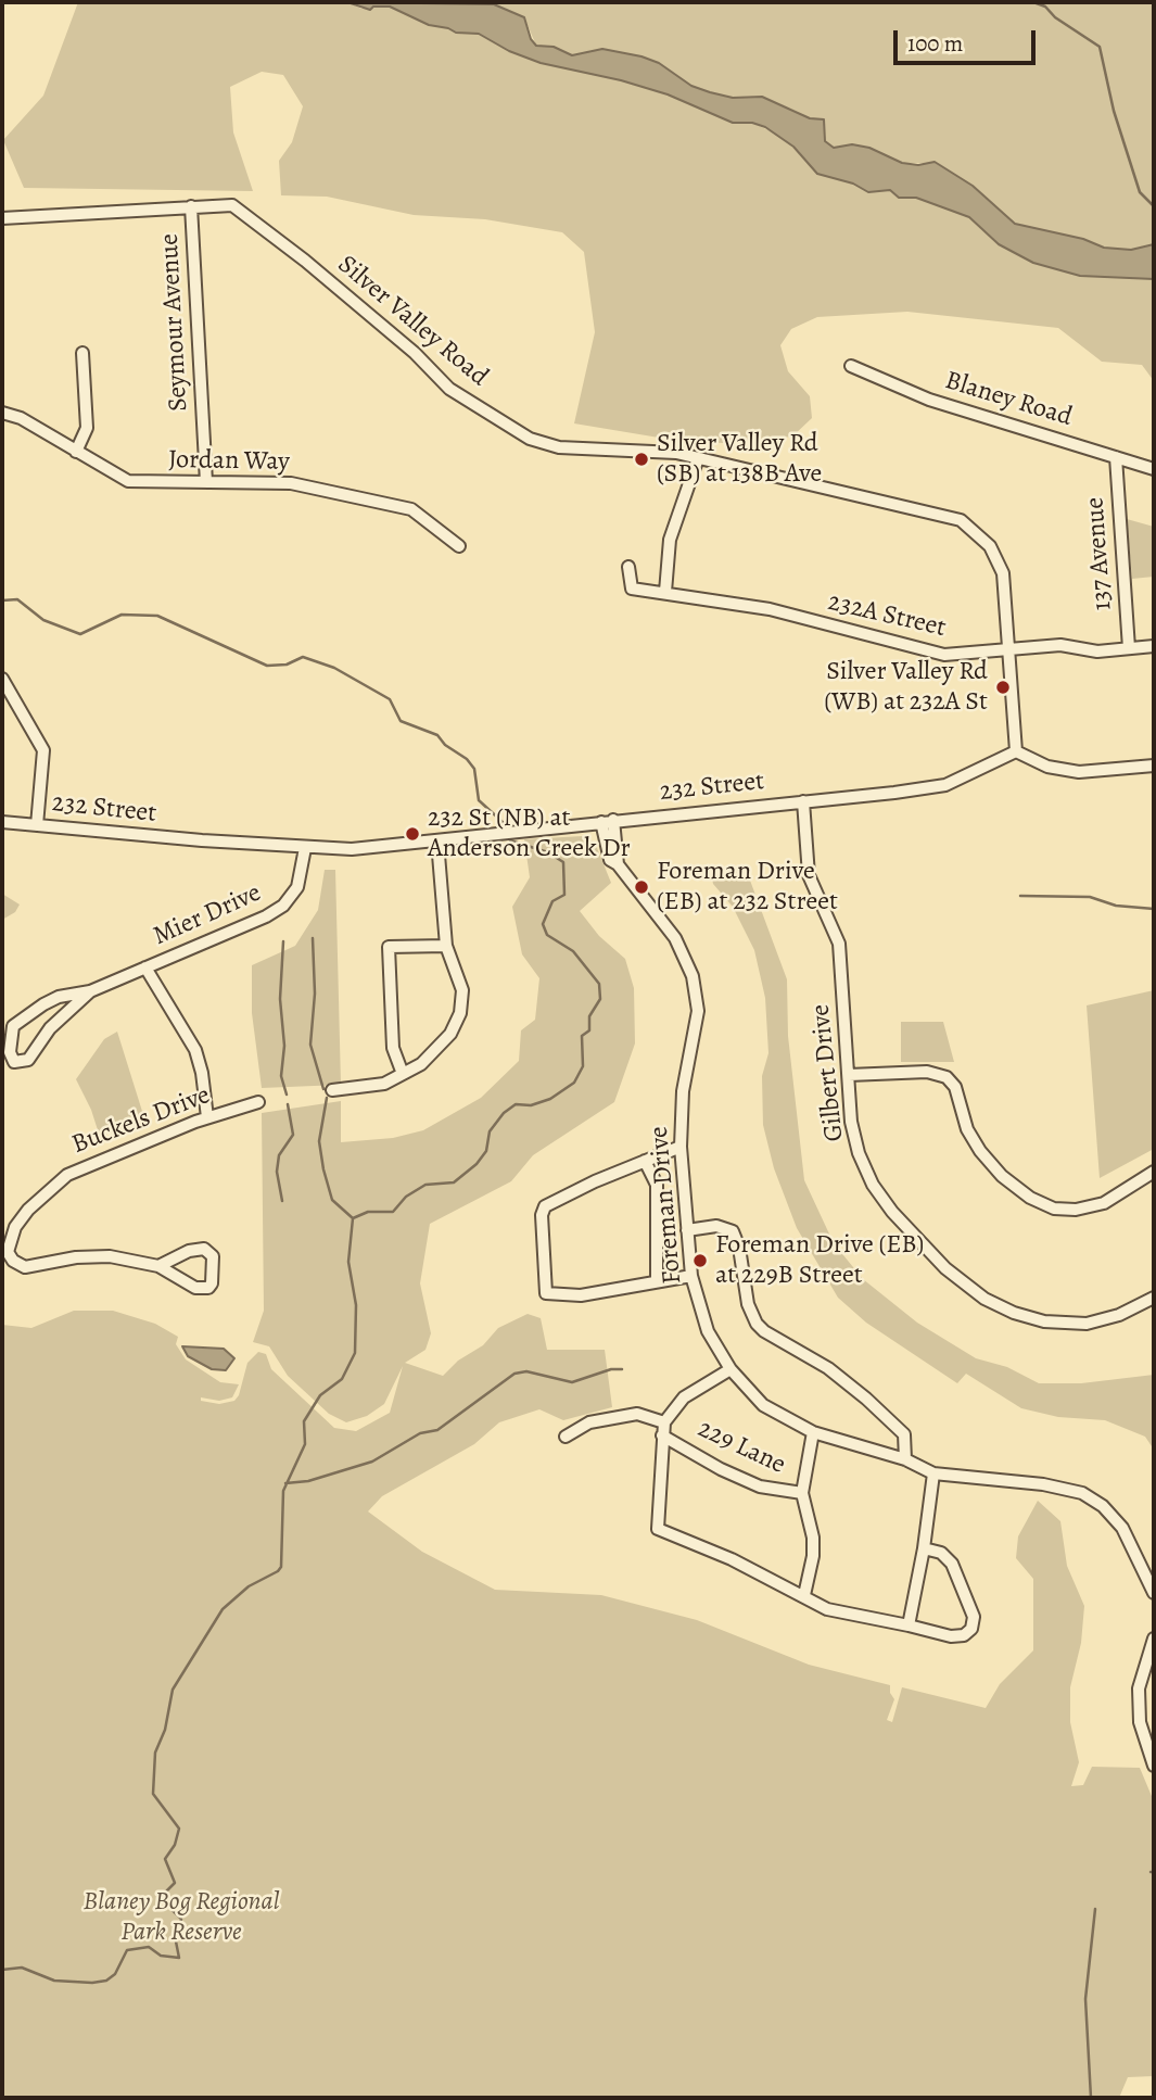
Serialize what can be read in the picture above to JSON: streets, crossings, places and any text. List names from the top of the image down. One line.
{"streets":{"street":["Silver Valley Road","Seymour Avenue","Blaney Road","Jordan Way","137 Avenue","232A Street","232 Street","Mier Drive","Gilbert Drive","Buckels Drive","Foreman Drive","229 Lane"]},"crossings":[["Silver Valley Road","Seymour Avenue"],["Silver Valley Road","232A Street"],["Silver Valley Road","232 Street"],["Seymour Avenue","Jordan Way"],["Blaney Road","137 Avenue"],["137 Avenue","232A Street"],["232 Street","Mier Drive"],["232 Street","Gilbert Drive"],["232 Street","Foreman Drive"]],"parks":["Blaney Bog Regional Park Reserve"],"places":["Silver Valley Rd (SB) at 138B Ave","Silver Valley Rd (WB) at 232A St","232 St (NB) at Anderson Creek Dr","Foreman Drive (EB) at 232 Street","Foreman Drive (EB) at 229B Street"],"scale_bar":"100 m"}
